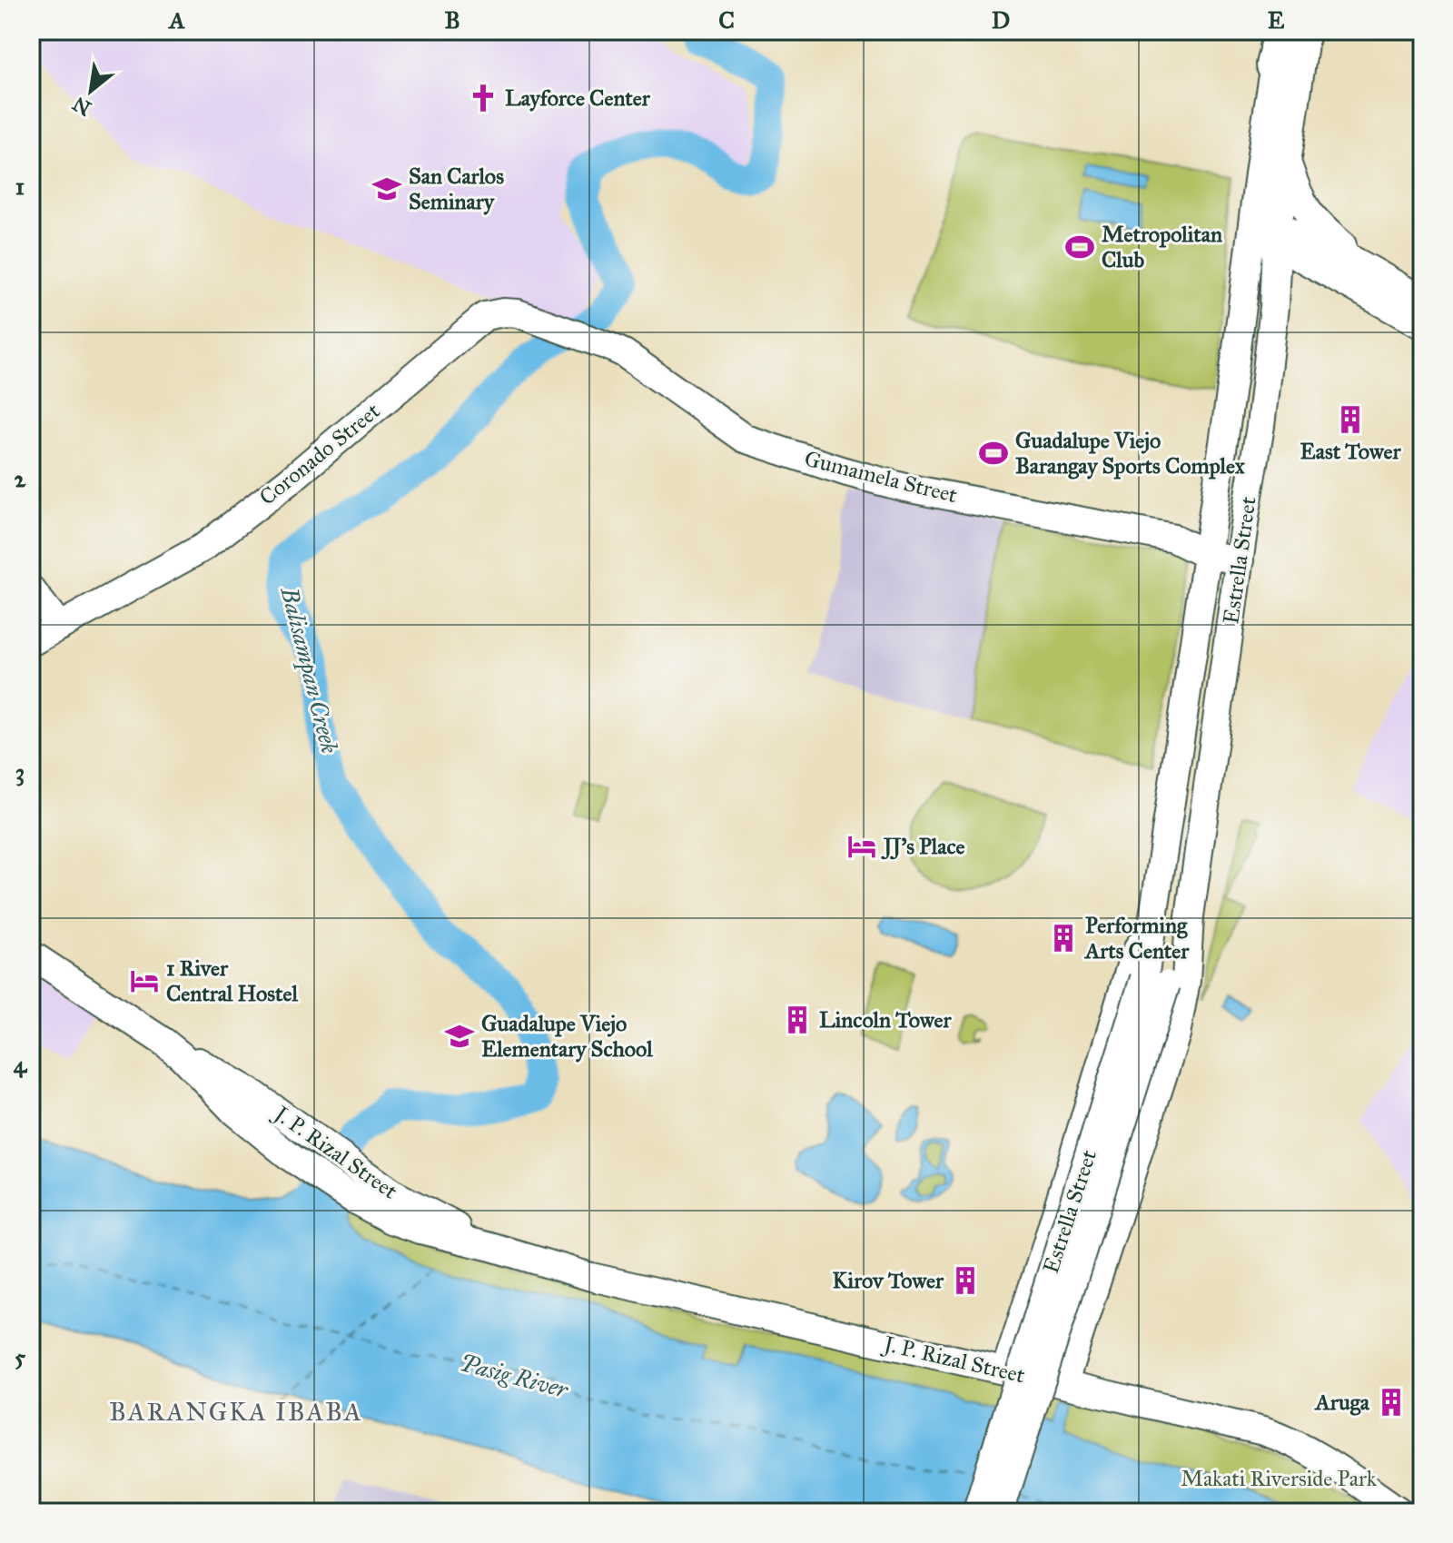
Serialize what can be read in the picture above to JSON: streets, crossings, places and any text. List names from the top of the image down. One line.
{"streets":{"main road":["Coronado Street","Gumamela Street","Estrella Street","J. P. Rizal Street"]},"crossings":[["Coronado Street","Gumamela Street"],["Gumamela Street","Estrella Street"],["Estrella Street","J. P. Rizal Street"]],"districts":["BARANGKA IBABA"],"water":["Balisampan Creek","Pasig River"],"parks":["Makati Riverside Park"],"places":{"church":["Layforce Center"],"school or university":["San Carlos Seminary","Guadalupe Viejo Elementary School"],"sports":["Metropolitan Club","Guadalupe Viejo Barangay Sports Complex"],"building":["East Tower","Performing Arts Center","Lincoln Tower","Kirov Tower","Aruga"],"hotel":["JJ's Place","1 River Central Hostel"]},"north":"bottom left","grid":{"columns":["A","B","C","D","E"],"rows":["1","2","3","4","5"]}}
